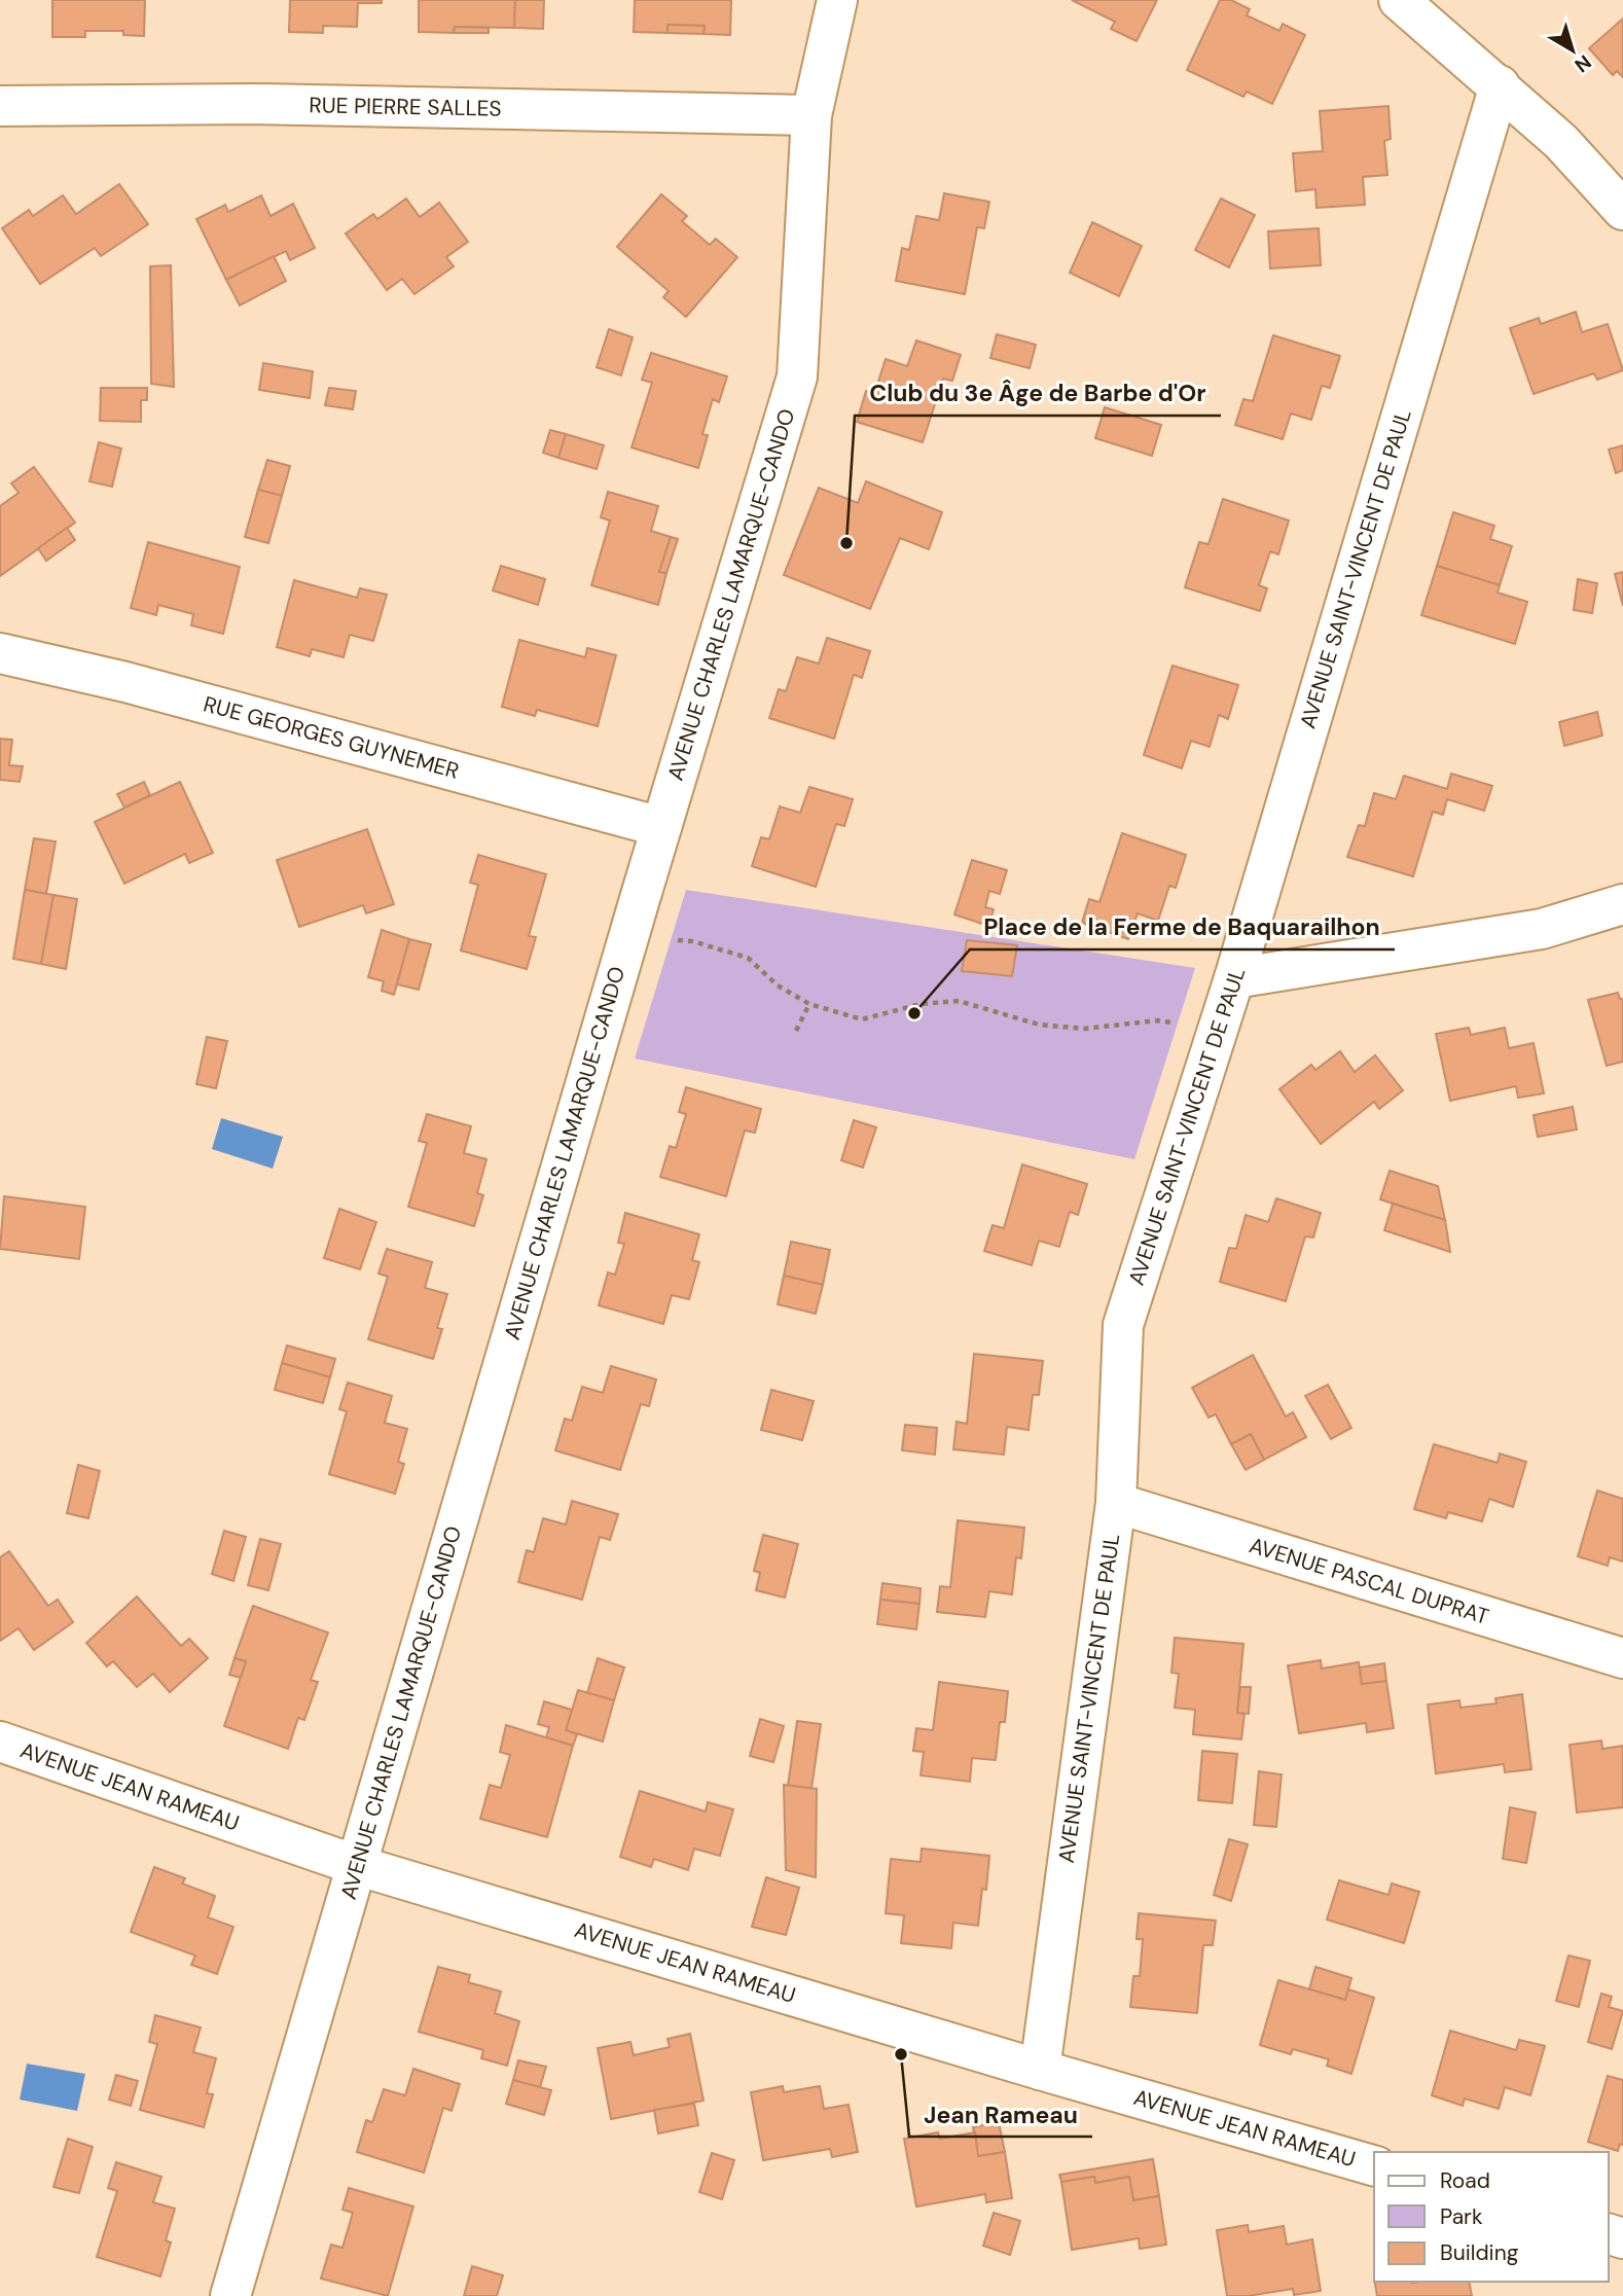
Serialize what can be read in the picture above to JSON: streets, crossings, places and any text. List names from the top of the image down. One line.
{"streets":{"street":["RUE PIERRE SALLES","AVENUE SAINT-VINCENT DE PAUL","AVENUE CHARLES LAMARQUE-CANDO","RUE GEORGES GUYNEMER","AVENUE PASCAL DUPRAT","AVENUE JEAN RAMEAU"]},"crossings":[["RUE PIERRE SALLES","AVENUE CHARLES LAMARQUE-CANDO"],["AVENUE SAINT-VINCENT DE PAUL","AVENUE PASCAL DUPRAT"],["AVENUE SAINT-VINCENT DE PAUL","AVENUE JEAN RAMEAU"],["AVENUE CHARLES LAMARQUE-CANDO","RUE GEORGES GUYNEMER"],["AVENUE CHARLES LAMARQUE-CANDO","AVENUE JEAN RAMEAU"]],"places":["Club du 3e Âge de Barbe d'Or","Place de la Ferme de Baquarailhon","Jean Rameau"],"legend":["Road","Park","Building"],"north":"bottom right"}
